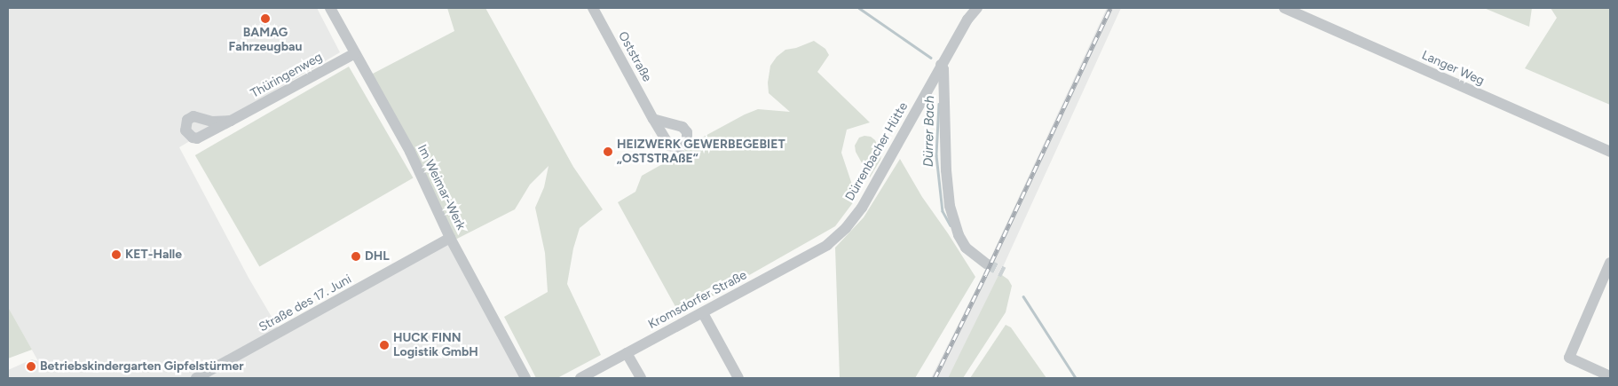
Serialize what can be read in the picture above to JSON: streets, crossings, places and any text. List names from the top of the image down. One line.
{"streets":{"street":["Oststraße","Langer Weg","Thüringenweg","Dürrenbacher Hütte","Im Weimar-Werk","Kromsdorfer Straße","Straße des 17. Juni"]},"crossings":[["Thüringenweg","Im Weimar-Werk"],["Dürrenbacher Hütte","Kromsdorfer Straße"],["Im Weimar-Werk","Straße des 17. Juni"]],"water":["Dürrer Bach"],"places":["BAMAG Fahrzeugbau","HEIZWERK GEWERBEGEBIET „OSTSTRAßE“","KET-Halle","DHL","HUCK FINN Logistik GmbH","Betriebskindergarten Gipfelstürmer"]}
